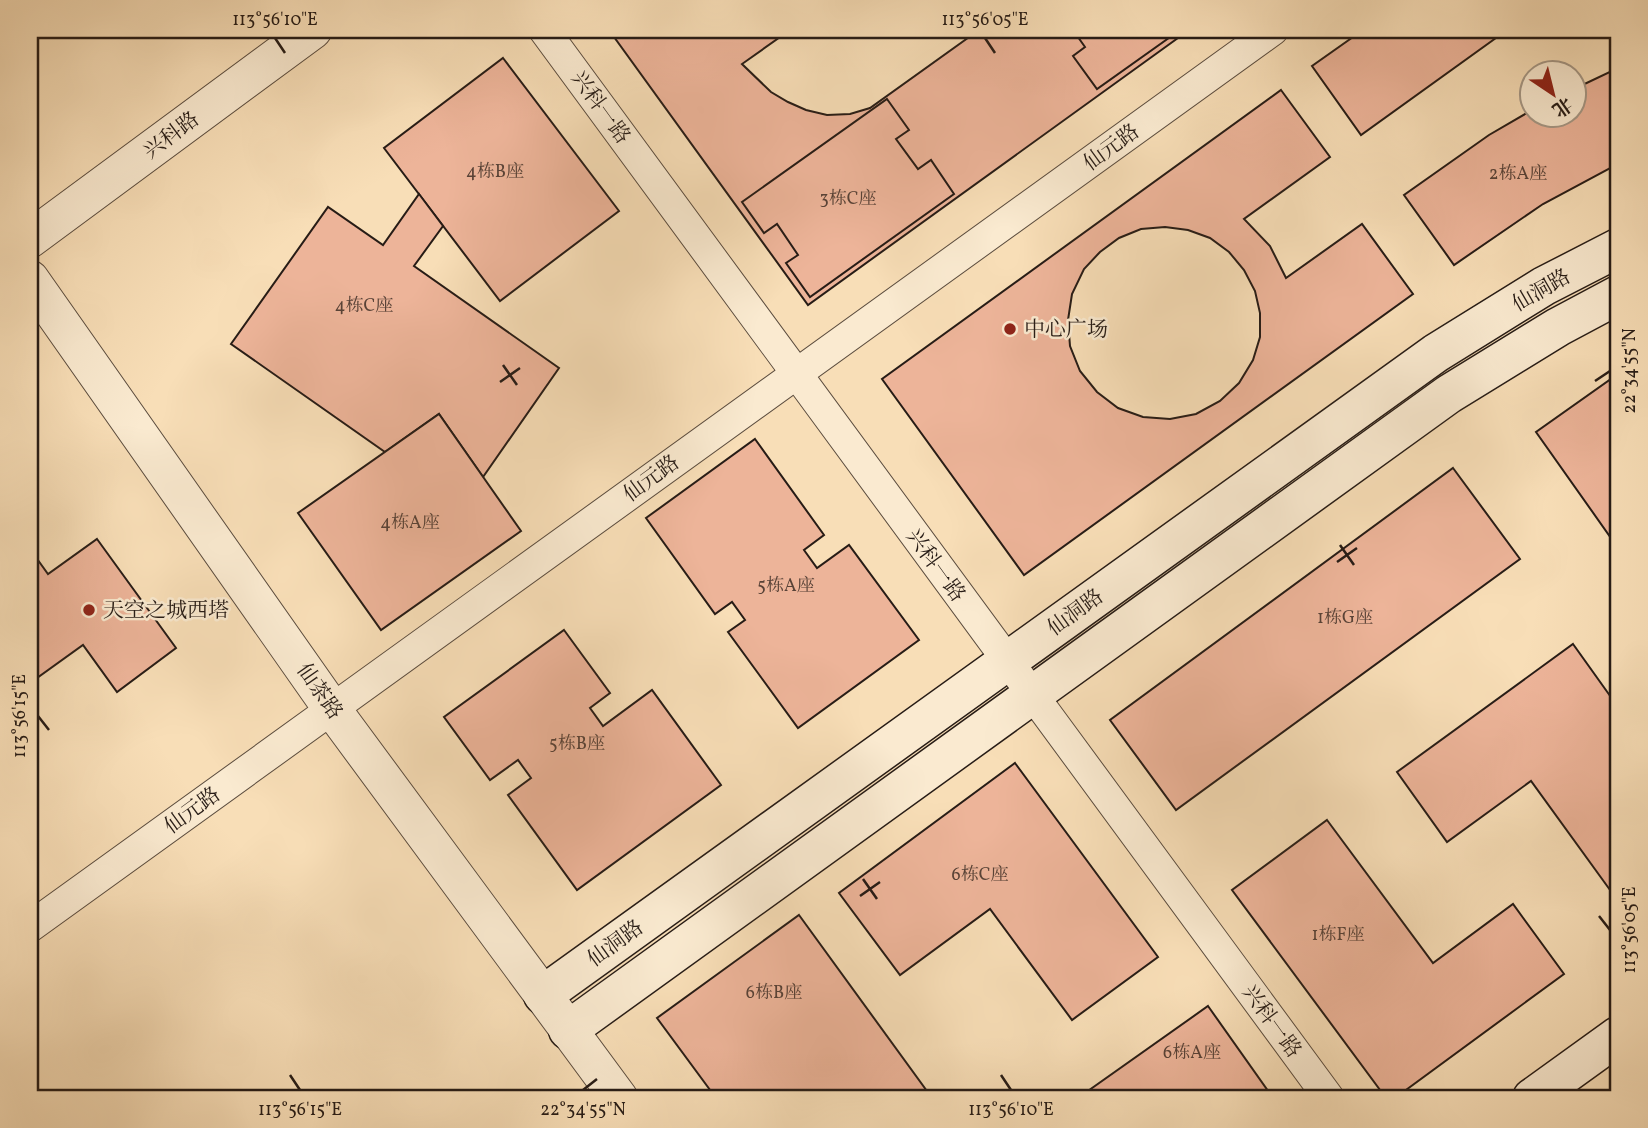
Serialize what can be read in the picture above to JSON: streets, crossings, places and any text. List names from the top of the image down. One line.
{"streets":{"main road":["仙洞路"],"street":["兴科一路","兴科路","仙元路","仙茶路"]},"crossings":[["兴科一路","仙元路"],["兴科一路","仙洞路"],["仙元路","仙茶路"],["仙洞路","仙茶路"]],"places":["中心广场","天空之城西塔"],"house_numbers":["4栋B座","2栋A座","3栋C座","4栋C座","4栋A座","5栋A座","1栋G座","5栋B座","6栋C座","1栋F座","6栋B座","6栋A座"],"north":"bottom right","coordinates":["113°56'10\"E","113°56'05\"E","22°34'55\"N","113°56'15\"E"]}
